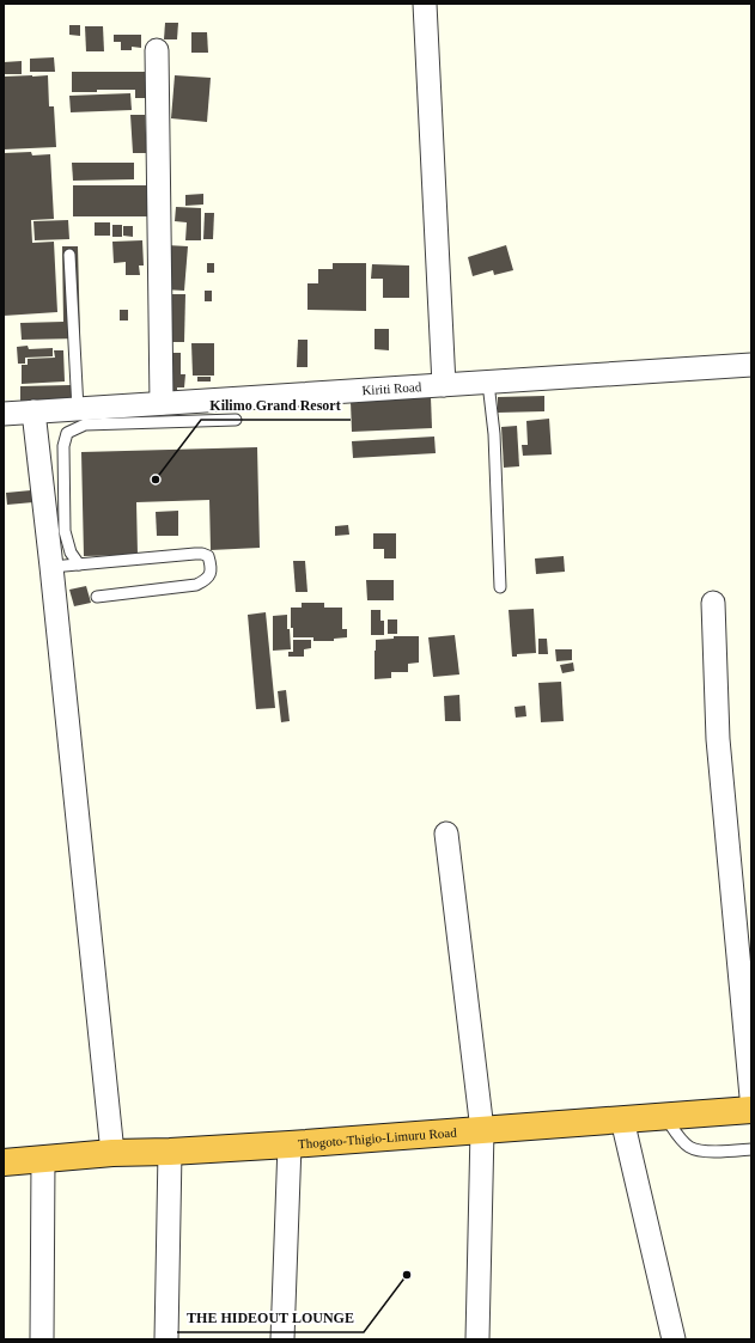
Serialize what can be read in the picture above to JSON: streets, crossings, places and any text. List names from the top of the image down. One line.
{"streets":{"highway":["Thogoto-Thigio-Limuru Road"],"street":["Kiriti Road"]},"places":["Kilimo Grand Resort","THE HIDEOUT LOUNGE"]}
